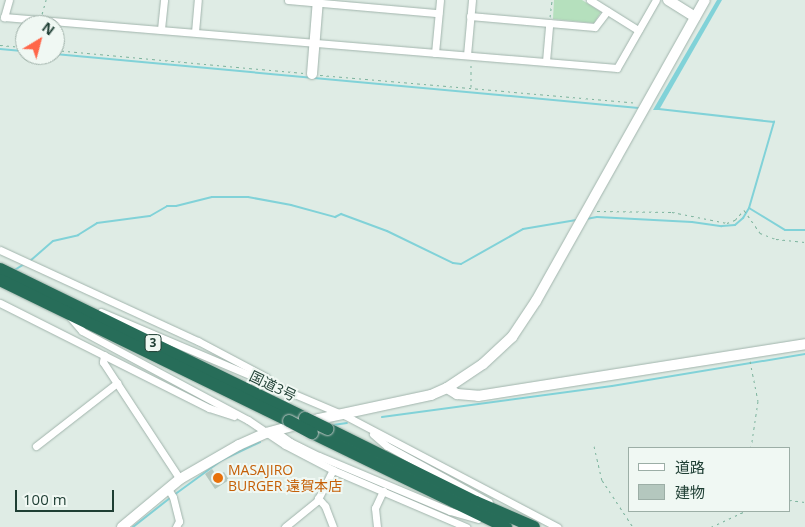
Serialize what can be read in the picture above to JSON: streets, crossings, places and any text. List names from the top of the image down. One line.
{"streets":{"highway":["3","国道3号"]},"places":["MASAJIRO BURGER 遠賀本店"],"legend":["道路","建物"],"scale_bar":"100 m","north":"top right"}
